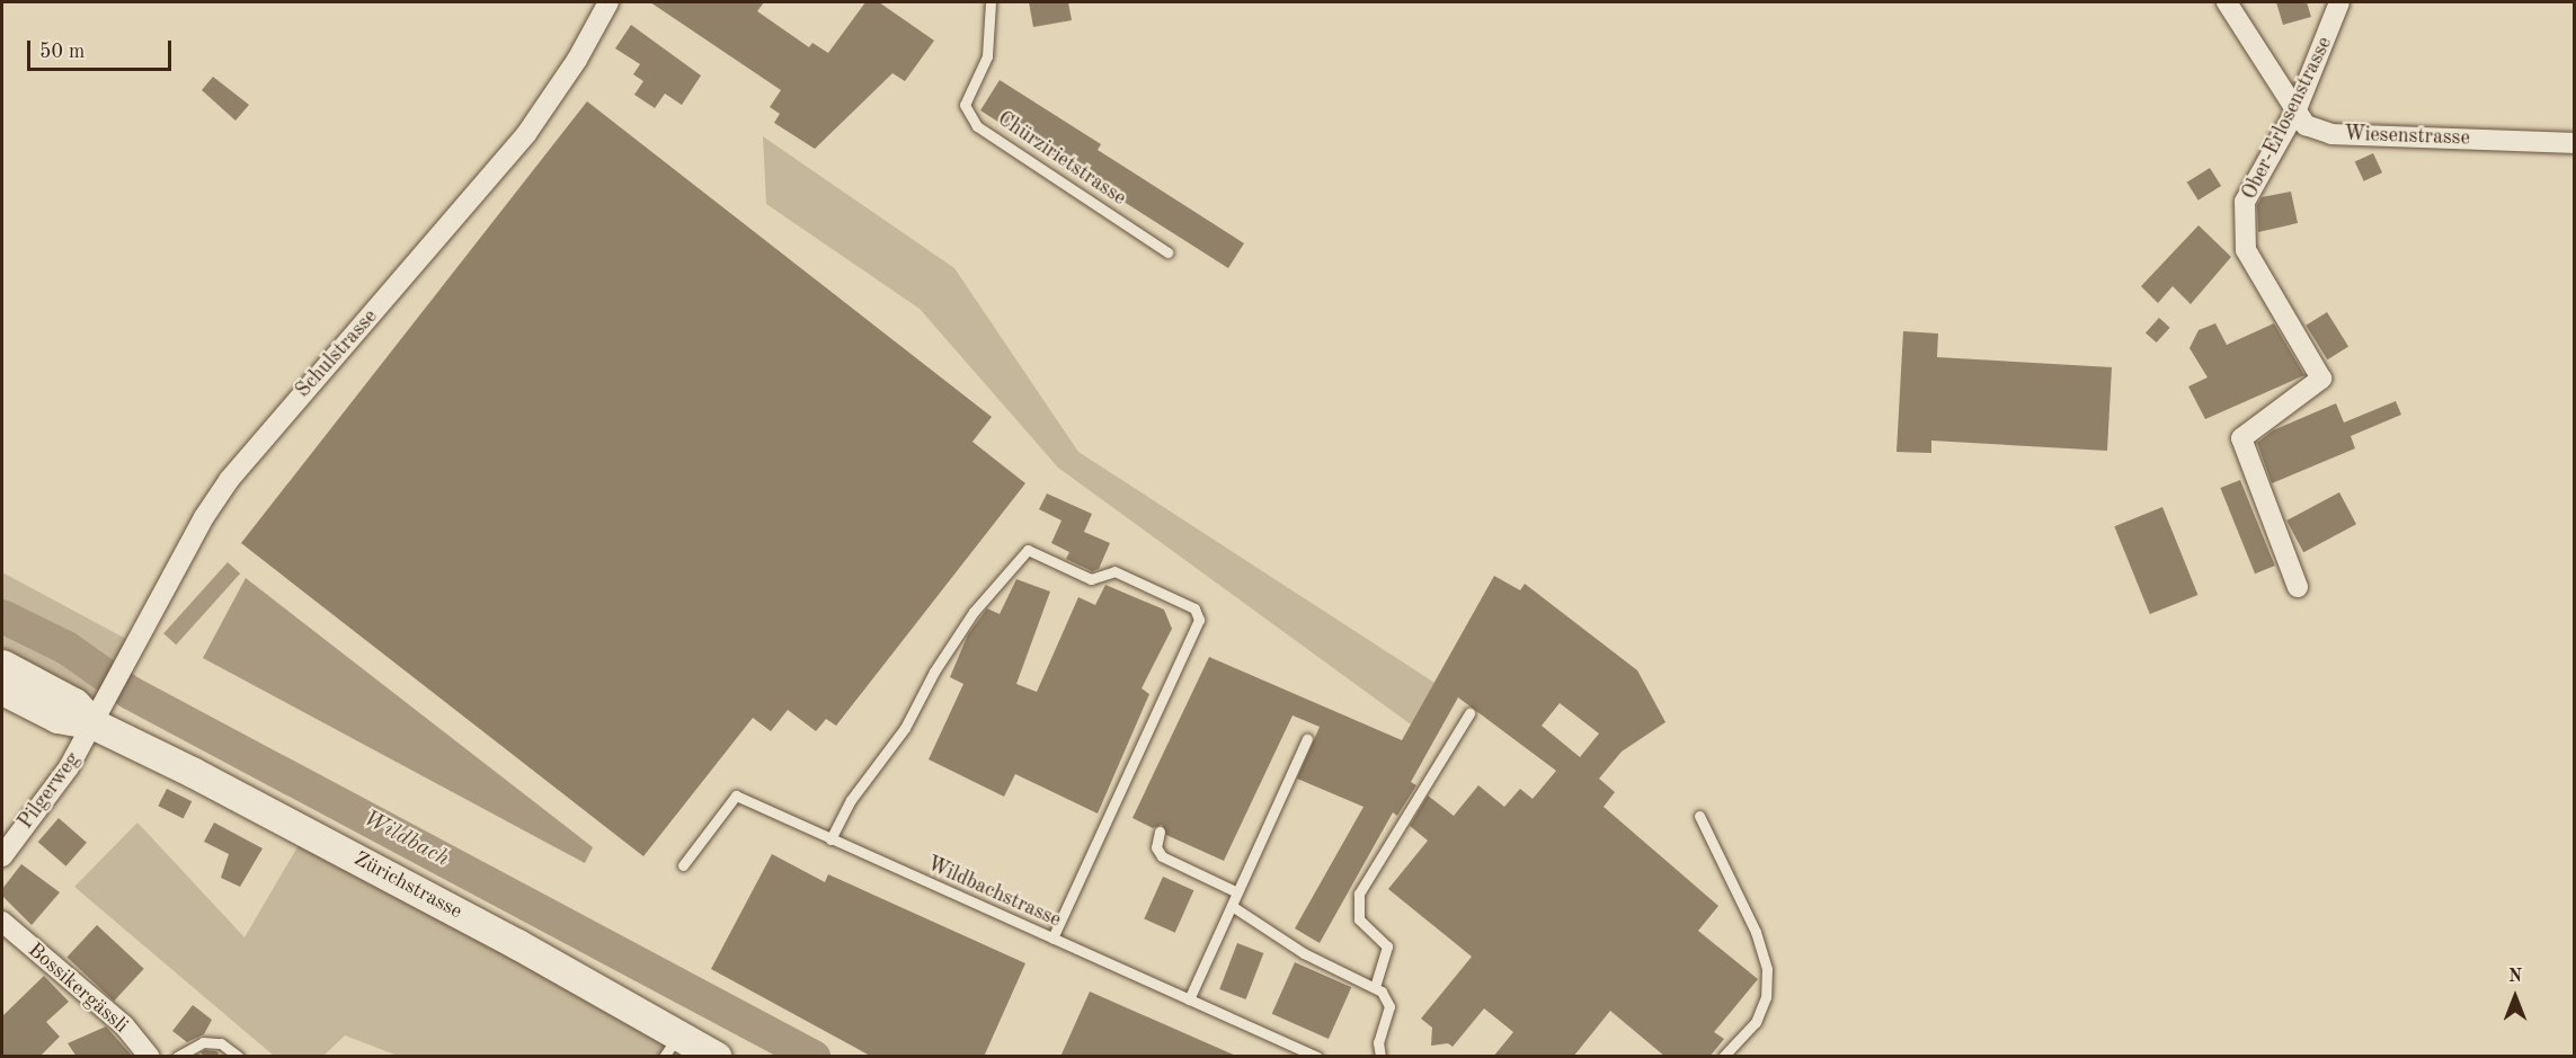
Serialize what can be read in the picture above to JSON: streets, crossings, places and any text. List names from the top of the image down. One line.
{"streets":{"main road":["Zürichstrasse"],"street":["Ober-Erlosenstrasse","Wiesenstrasse","Schulstrasse","Pilgerweg","Bossikergässli"],"lane":["Chürzirietstrasse","Wildbachstrasse"]},"crossings":[["Ober-Erlosenstrasse","Wiesenstrasse"],["Schulstrasse","Pilgerweg"],["Schulstrasse","Zürichstrasse"],["Pilgerweg","Zürichstrasse"]],"water":["Wildbach"],"scale_bar":"50 m","north":"top"}
